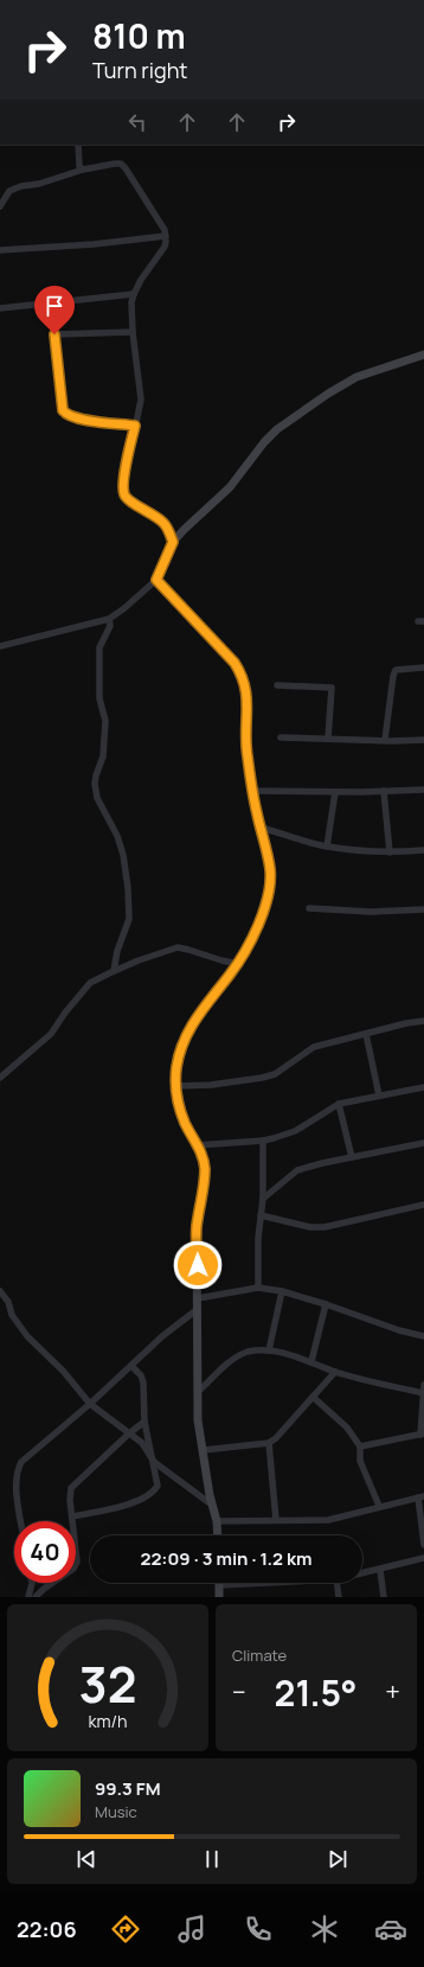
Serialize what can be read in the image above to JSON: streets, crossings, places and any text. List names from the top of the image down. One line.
{"page":{"turn":["810 m","Turn right"],"limit":"40","trip":"22:09 · 3 min · 1.2 km","tile":"Climate","heat":["−","21.5°","+"],"song":["99.3 FM","Music"],"tabs":"22:06","gauge":["32","km/h"]}}
